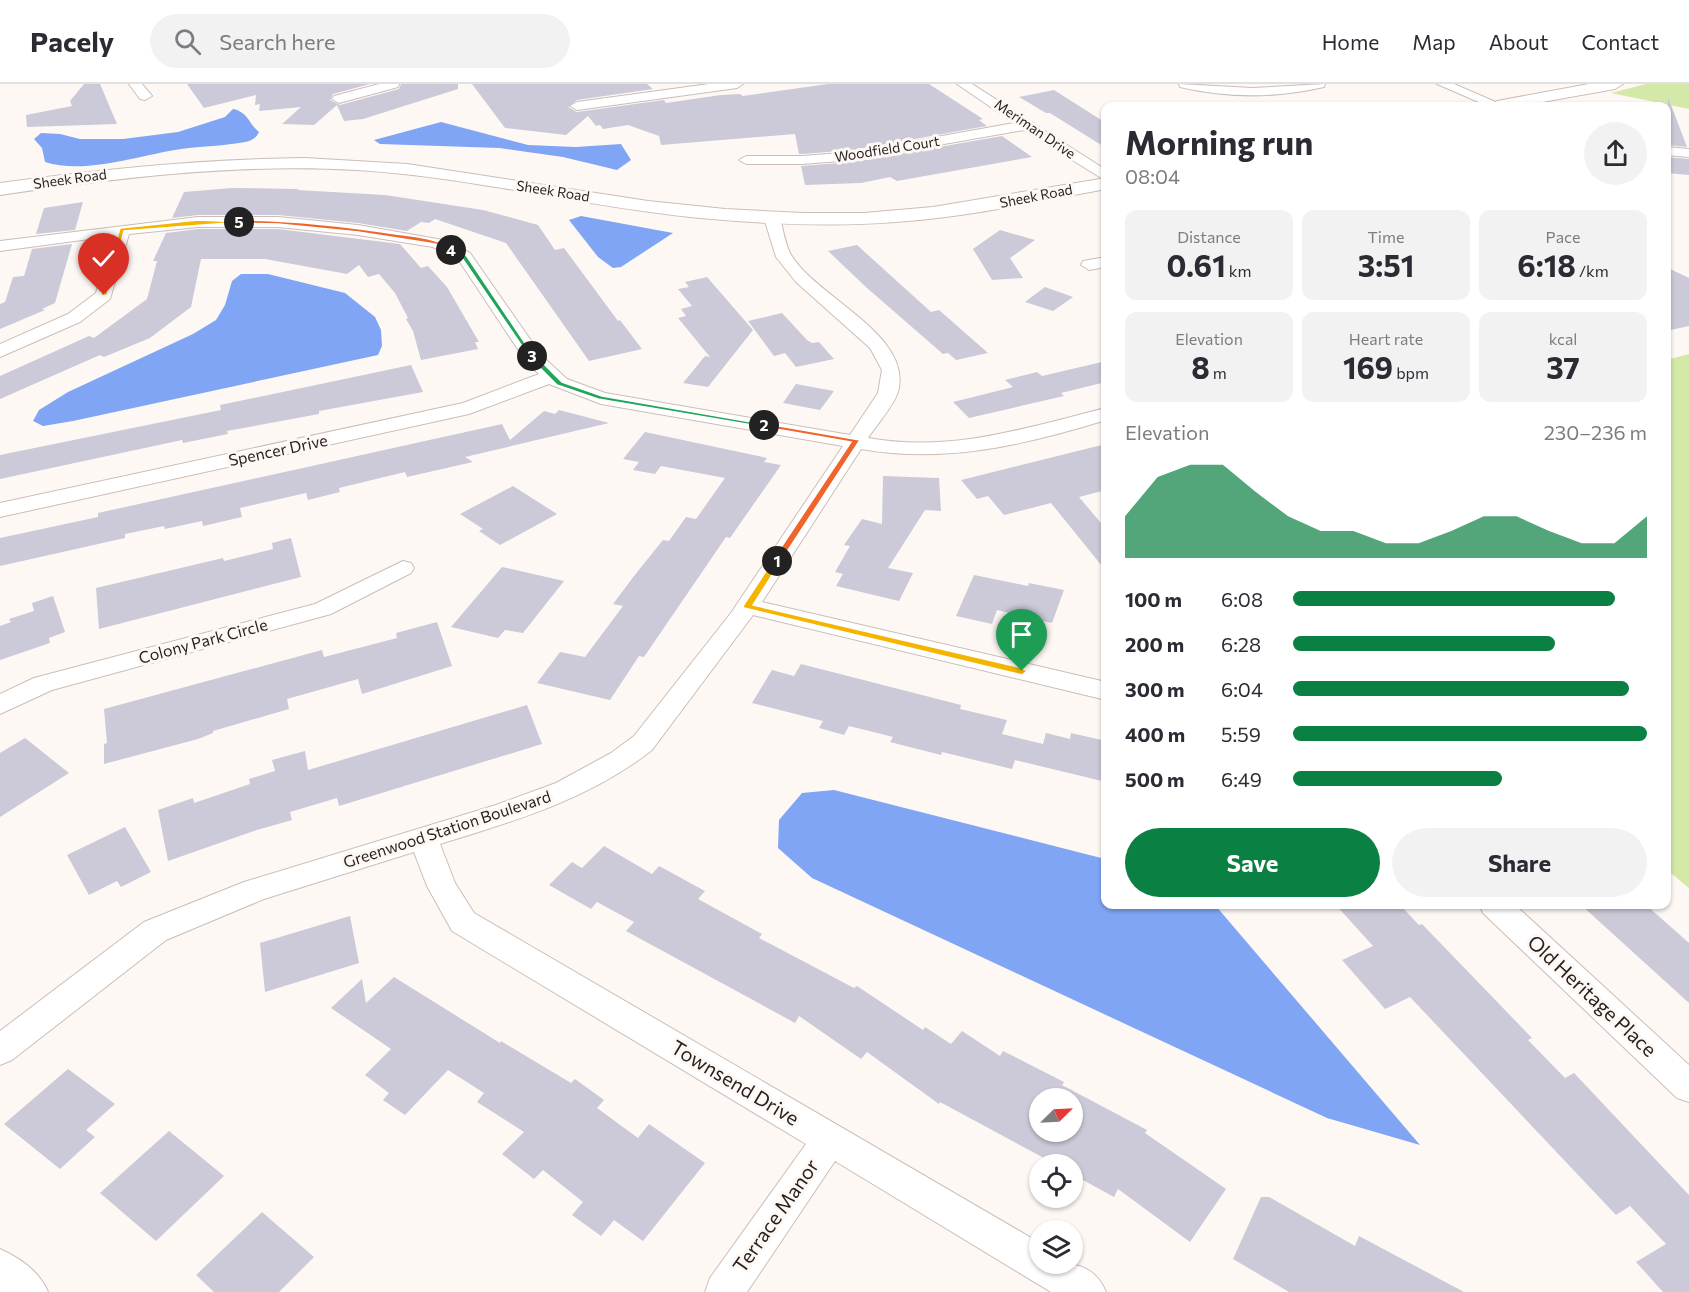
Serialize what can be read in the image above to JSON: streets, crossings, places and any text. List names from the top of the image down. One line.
{"streets":{"street":["Meriman Drive","Woodfield Court","Sheek Road","Spencer Drive","Colony Park Circle","Greenwood Station Boulevard","Old Heritage Place","Townsend Drive","Terrace Manor"]},"crossings":[["Meriman Drive","Woodfield Court"],["Sheek Road","Greenwood Station Boulevard"],["Greenwood Station Boulevard","Townsend Drive"],["Townsend Drive","Terrace Manor"]],"north":"top right","page":{"header":"Pacely","search":"Search here","nav":["Home","Map","About","Contact"],"heading":["Morning run","08:04"],"stats":[["Distance","0.61 km"],["Time","3:51"],["Pace","6:18 /km"],["Elevation","8 m"],["Heart rate","169 bpm"],["kcal","37"]],"pins":["5","4","3","2","1"],"chart":["Elevation","230–236 m"],"list":[{"name":"100 m","note":"6:08"},{"name":"200 m","note":"6:28"},{"name":"300 m","note":"6:04"},{"name":"400 m","note":"5:59"},{"name":"500 m","note":"6:49"}],"buttons":["Save","Share"]}}
